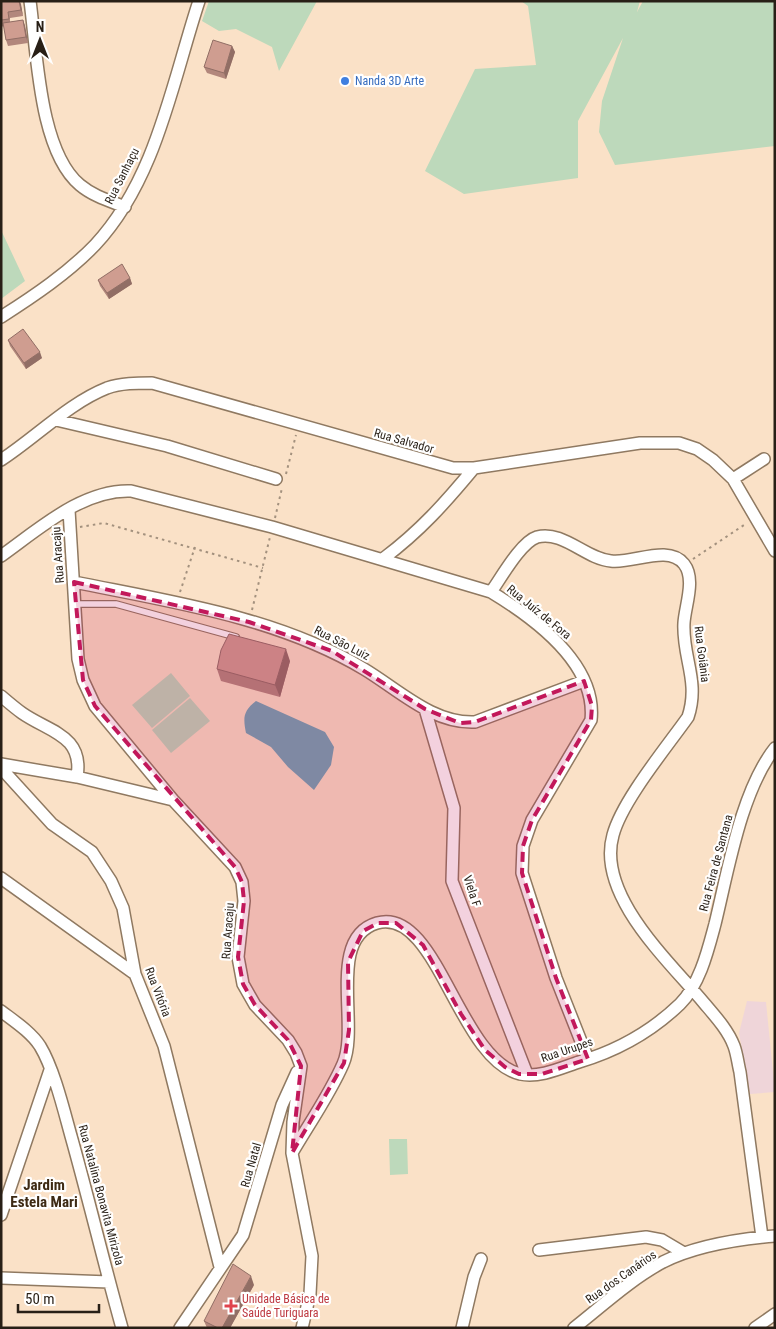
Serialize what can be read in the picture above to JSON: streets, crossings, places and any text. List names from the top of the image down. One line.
{"streets":{"street":["Rua Sanhaçu","Rua Salvador","Rua Aracaju","Rua Juíz de Fora","Rua São Luiz","Rua Goiânia","Rua Feira de Santana","Viela F","Rua Vitória","Rua Urupes","Rua Natal","Rua Natalina Bonavita Mirizola","Rua dos Canários"]},"crossings":[["Rua Aracaju","Rua Juíz de Fora"],["Rua Aracaju","Rua São Luiz"],["Rua Aracaju","Rua Natal"],["Rua Juíz de Fora","Rua São Luiz"],["Rua Juíz de Fora","Rua Urupes"],["Rua São Luiz","Viela F"],["Rua Goiânia","Rua Feira de Santana"],["Rua Goiânia","Rua Urupes"],["Rua Feira de Santana","Rua Urupes"],["Viela F","Rua Urupes"],["Rua Vitória","Rua Natal"]],"districts":["Jardim Estela Mari"],"places":{"other":["Nanda 3D Arte"],"health":["Unidade Básica de Saúde Turiguara"]},"scale_bar":"50 m","north":"top"}
